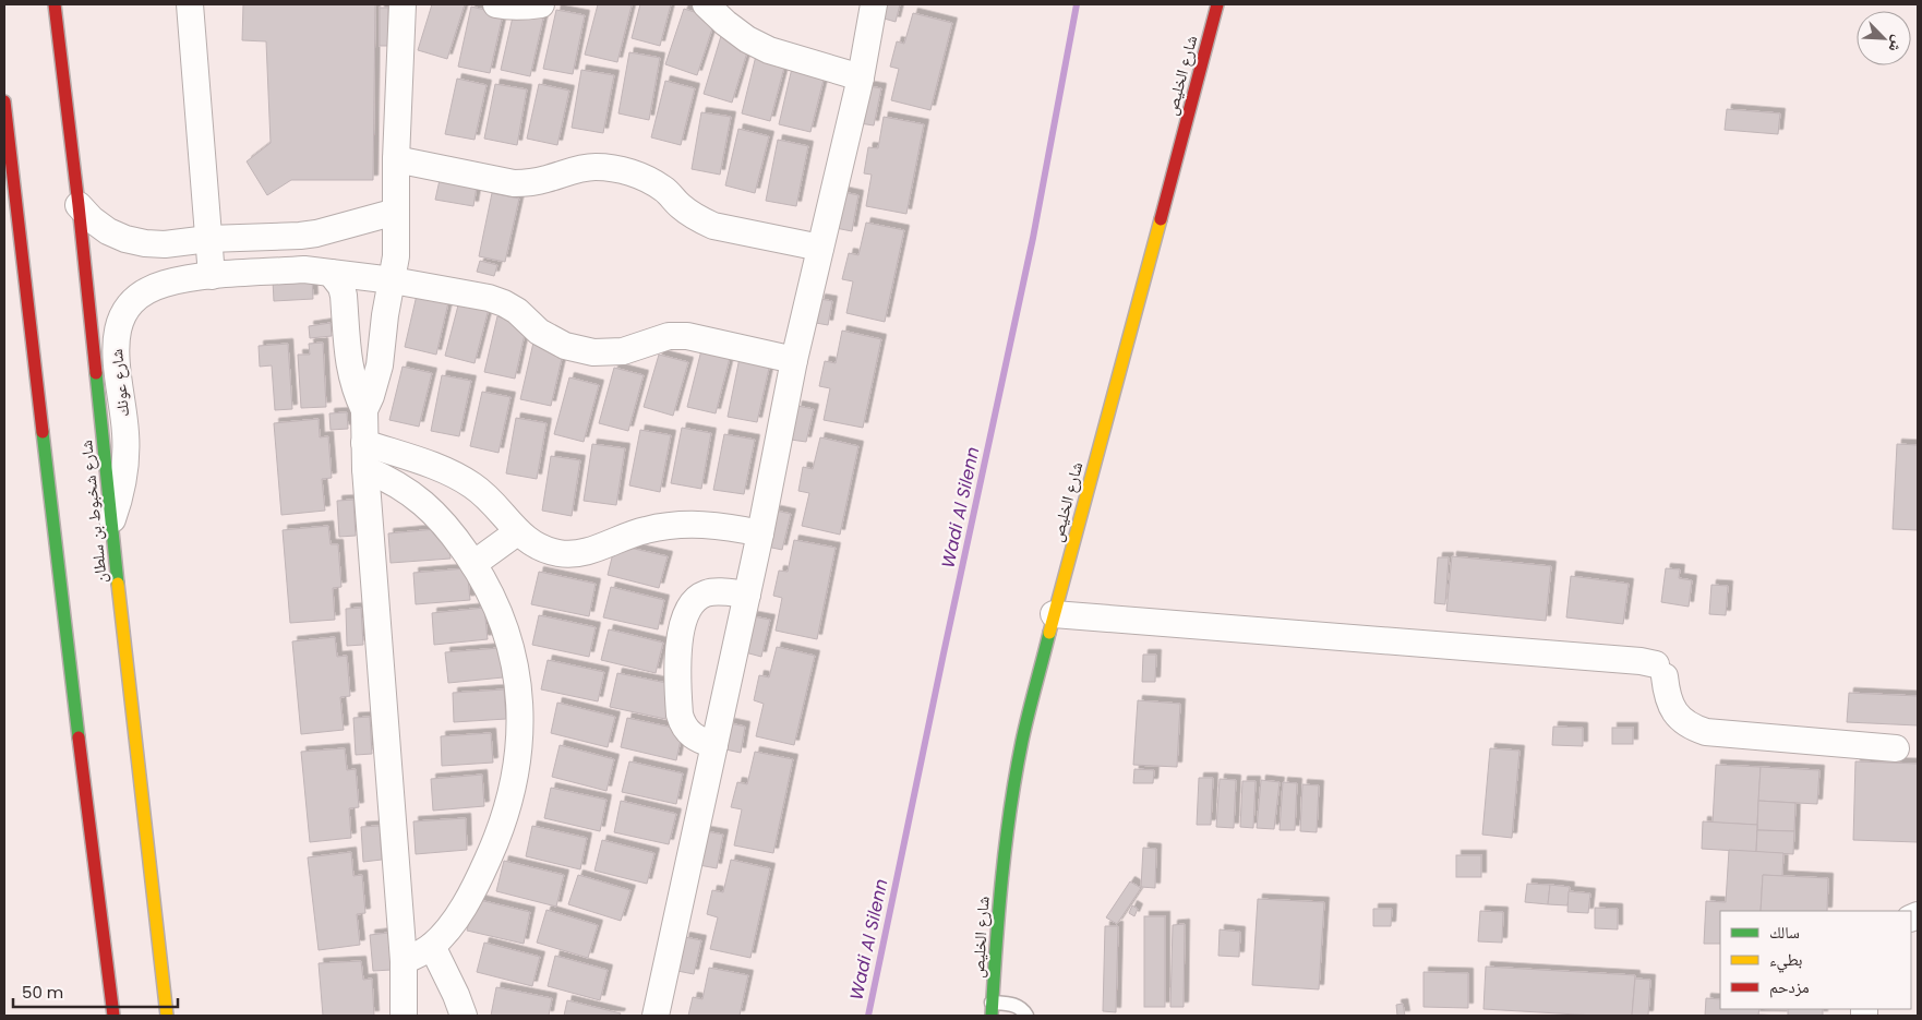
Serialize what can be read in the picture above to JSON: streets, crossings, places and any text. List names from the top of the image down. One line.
{"streets":{"main road":["شارع الخليص","شارع شخبوط بن سلطان"],"street":["شارع عونك"]},"crossings":[["شارع عونك","شارع شخبوط بن سلطان"]],"water":["Wadi Al Silenn"],"legend":["سالك","بطيء","مزدحم"],"scale_bar":"50 m","north":"bottom right"}
